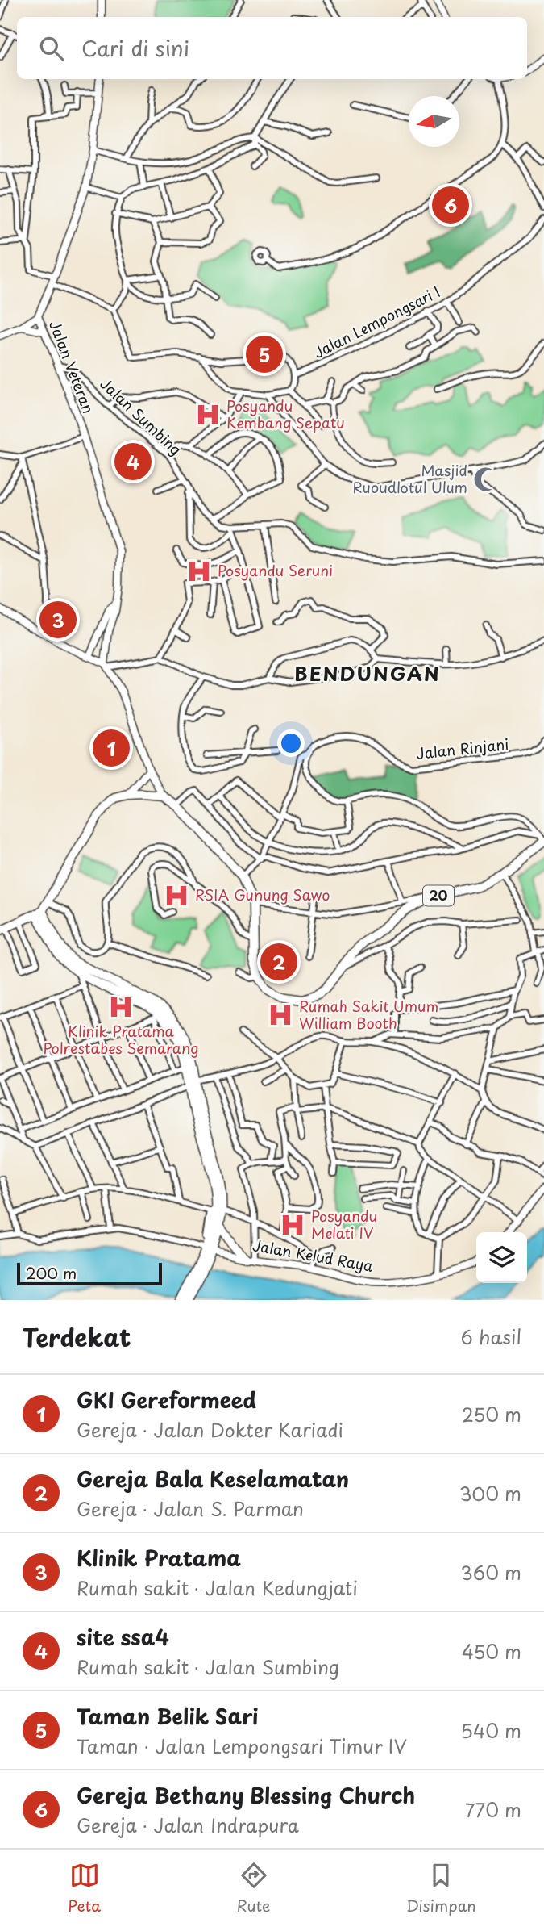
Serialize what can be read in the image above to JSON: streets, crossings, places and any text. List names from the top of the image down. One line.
{"streets":{"highway":["20"],"main road":["Jalan Veteran","Jalan Kelud Raya"],"street":["Jalan Lempongsari I","Jalan Sumbing","Jalan Rinjani"]},"crossings":[["Jalan Veteran","Jalan Sumbing"]],"districts":["BENDUNGAN"],"places":{"hospital":["Posyandu Kembang Sepatu","Posyandu Seruni","RSIA Gunung Sawo","Klinik Pratama Polrestabes Semarang","Rumah Sakit Umum William Booth","Posyandu Melati IV"],"mosque":["Masjid Ruoudlotul Ulum"]},"scale_bar":"200 m","north":"left","page":{"search":"Cari di sini","pins":["6","5","4","3","1","2"],"scale":"200 m","heading":["Terdekat","6 hasil"],"list":[{"mark":"1","name":"GKI Gereformeed","note":"Gereja · Jalan Dokter Kariadi","value":"250 m"},{"mark":"2","name":"Gereja Bala Keselamatan","note":"Gereja · Jalan S. Parman","value":"300 m"},{"mark":"3","name":"Klinik Pratama","note":"Rumah sakit · Jalan Kedungjati","value":"360 m"},{"mark":"4","name":"site ssa4","note":"Rumah sakit · Jalan Sumbing","value":"450 m"},{"mark":"5","name":"Taman Belik Sari","note":"Taman · Jalan Lempongsari Timur IV","value":"540 m"},{"mark":"6","name":"Gereja Bethany Blessing Church","note":"Gereja · Jalan Indrapura","value":"770 m"}],"nav":["Peta","Rute","Disimpan"]}}
